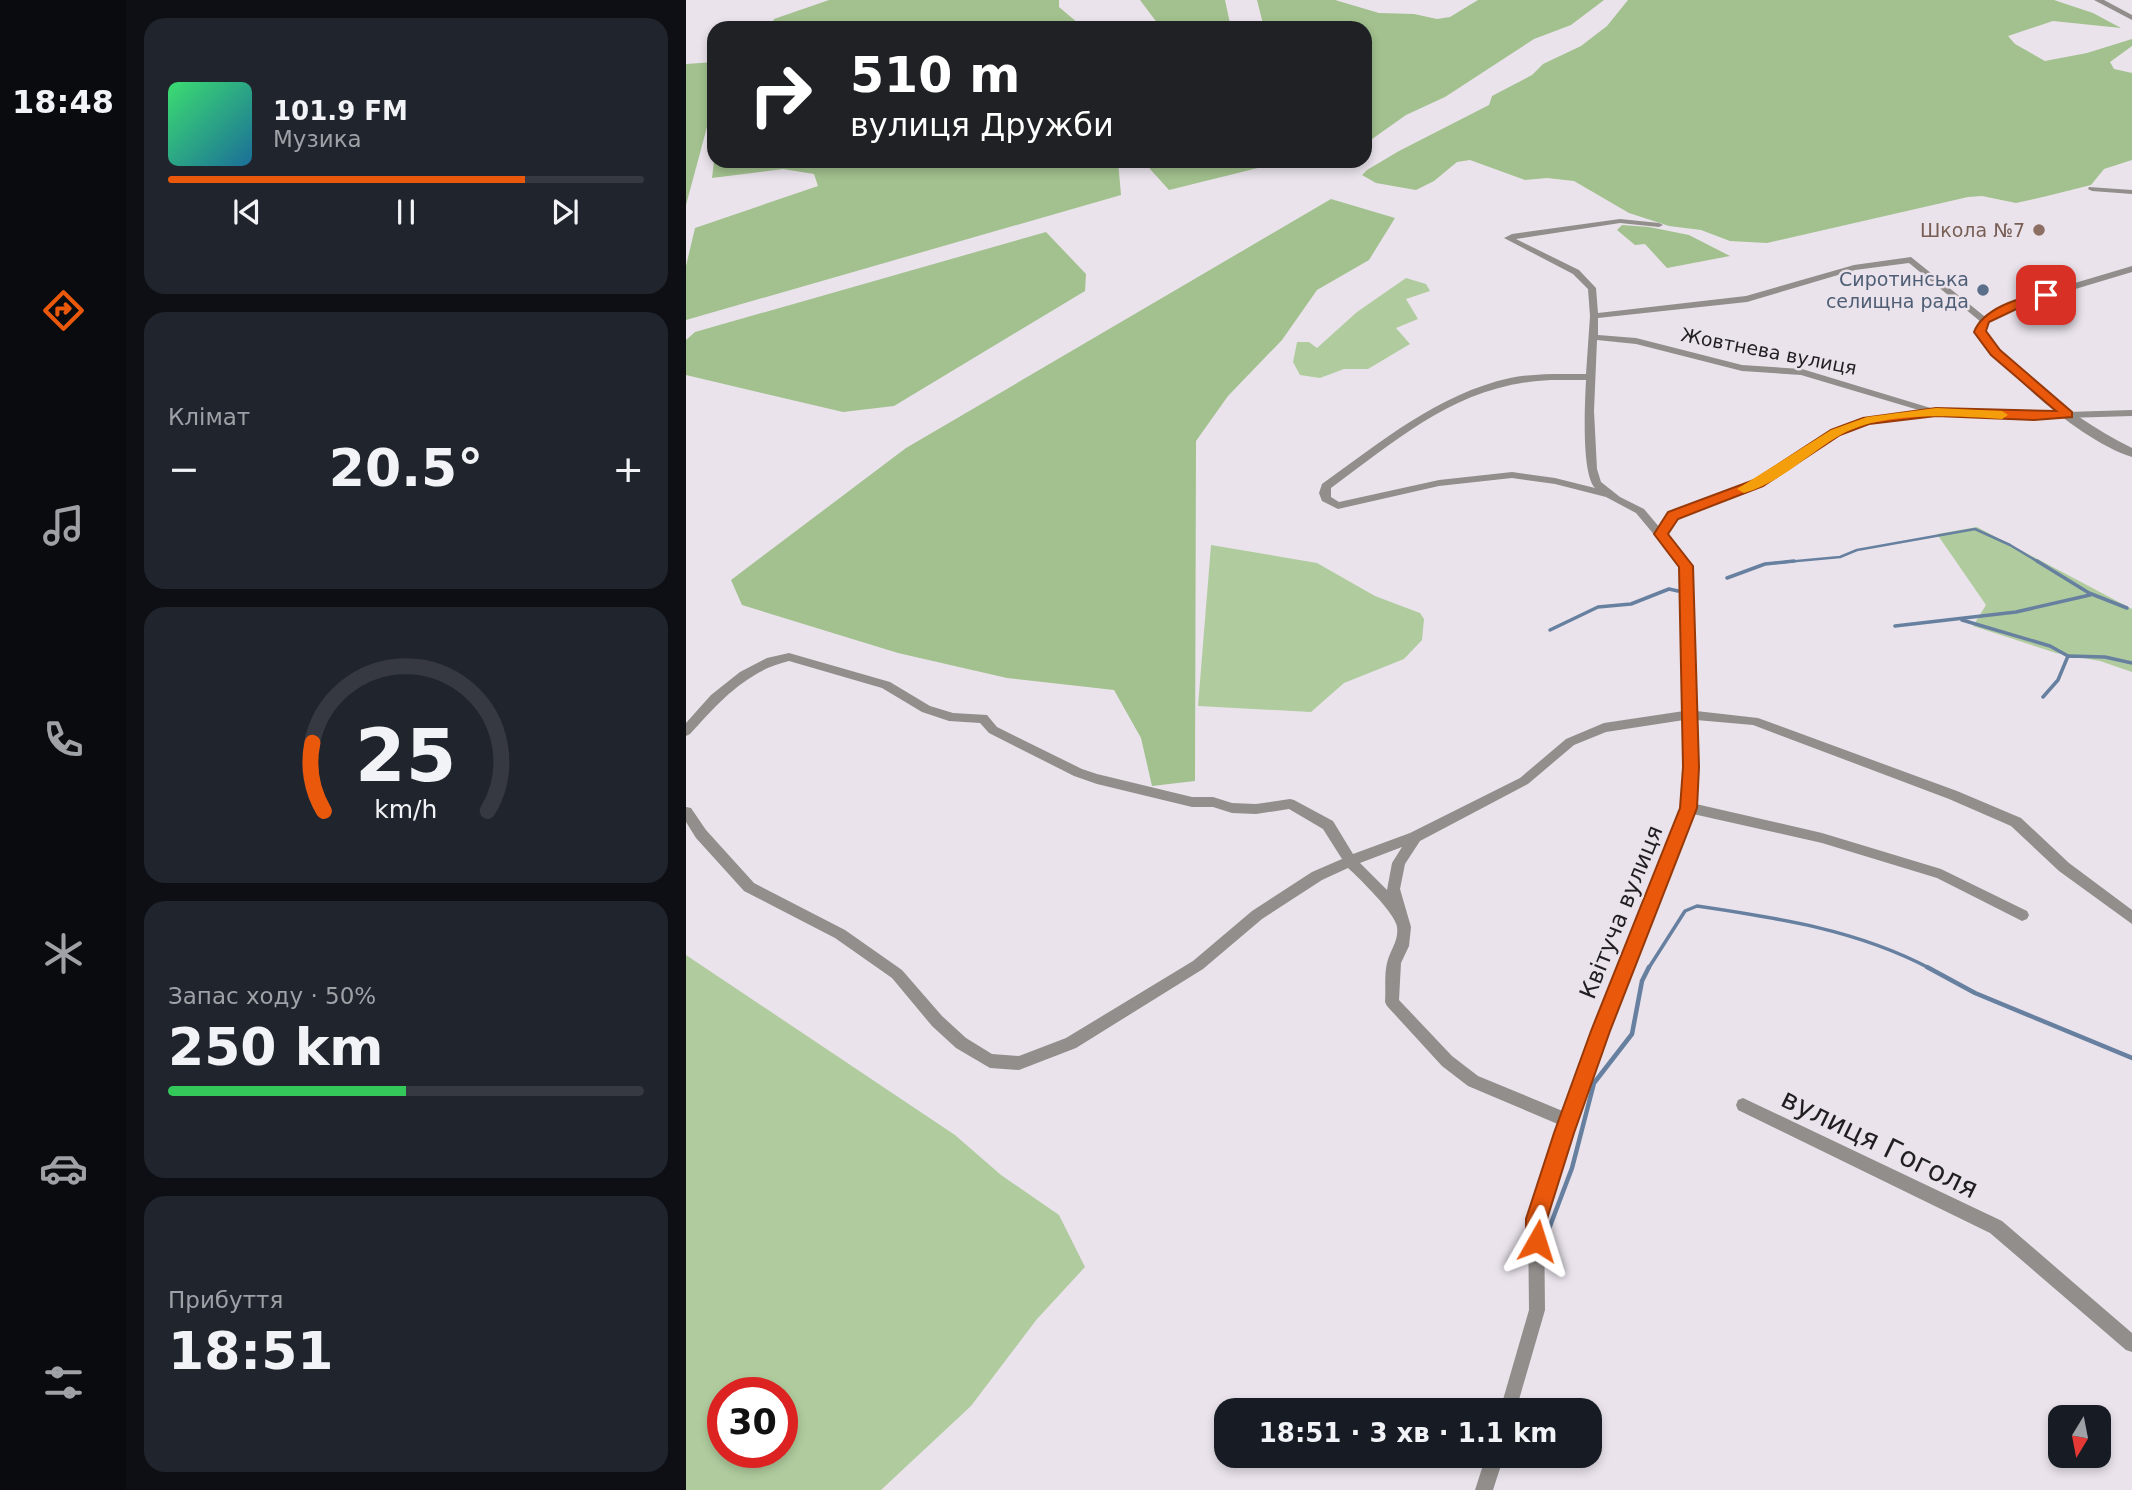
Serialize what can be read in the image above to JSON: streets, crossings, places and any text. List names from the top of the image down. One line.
{"streets":{"street":["Жовтнева вулиця","Квітуча вулиця","вулиця Гоголя"]},"crossings":[["Жовтнева вулиця","Квітуча вулиця"]],"places":["Школа №7","Сиротинська селищна рада"],"north":"bottom","page":{"tabs":"18:48","turn":["510 m","вулиця Дружби"],"song":["101.9 FM","Музика"],"tile":["Клімат",["Запас ходу · 50%","250 km"],["Прибуття","18:51"]],"heat":["−","20.5°","+"],"limit":"30","trip":"18:51 · 3 хв · 1.1 km","gauge":["25","km/h"]}}
